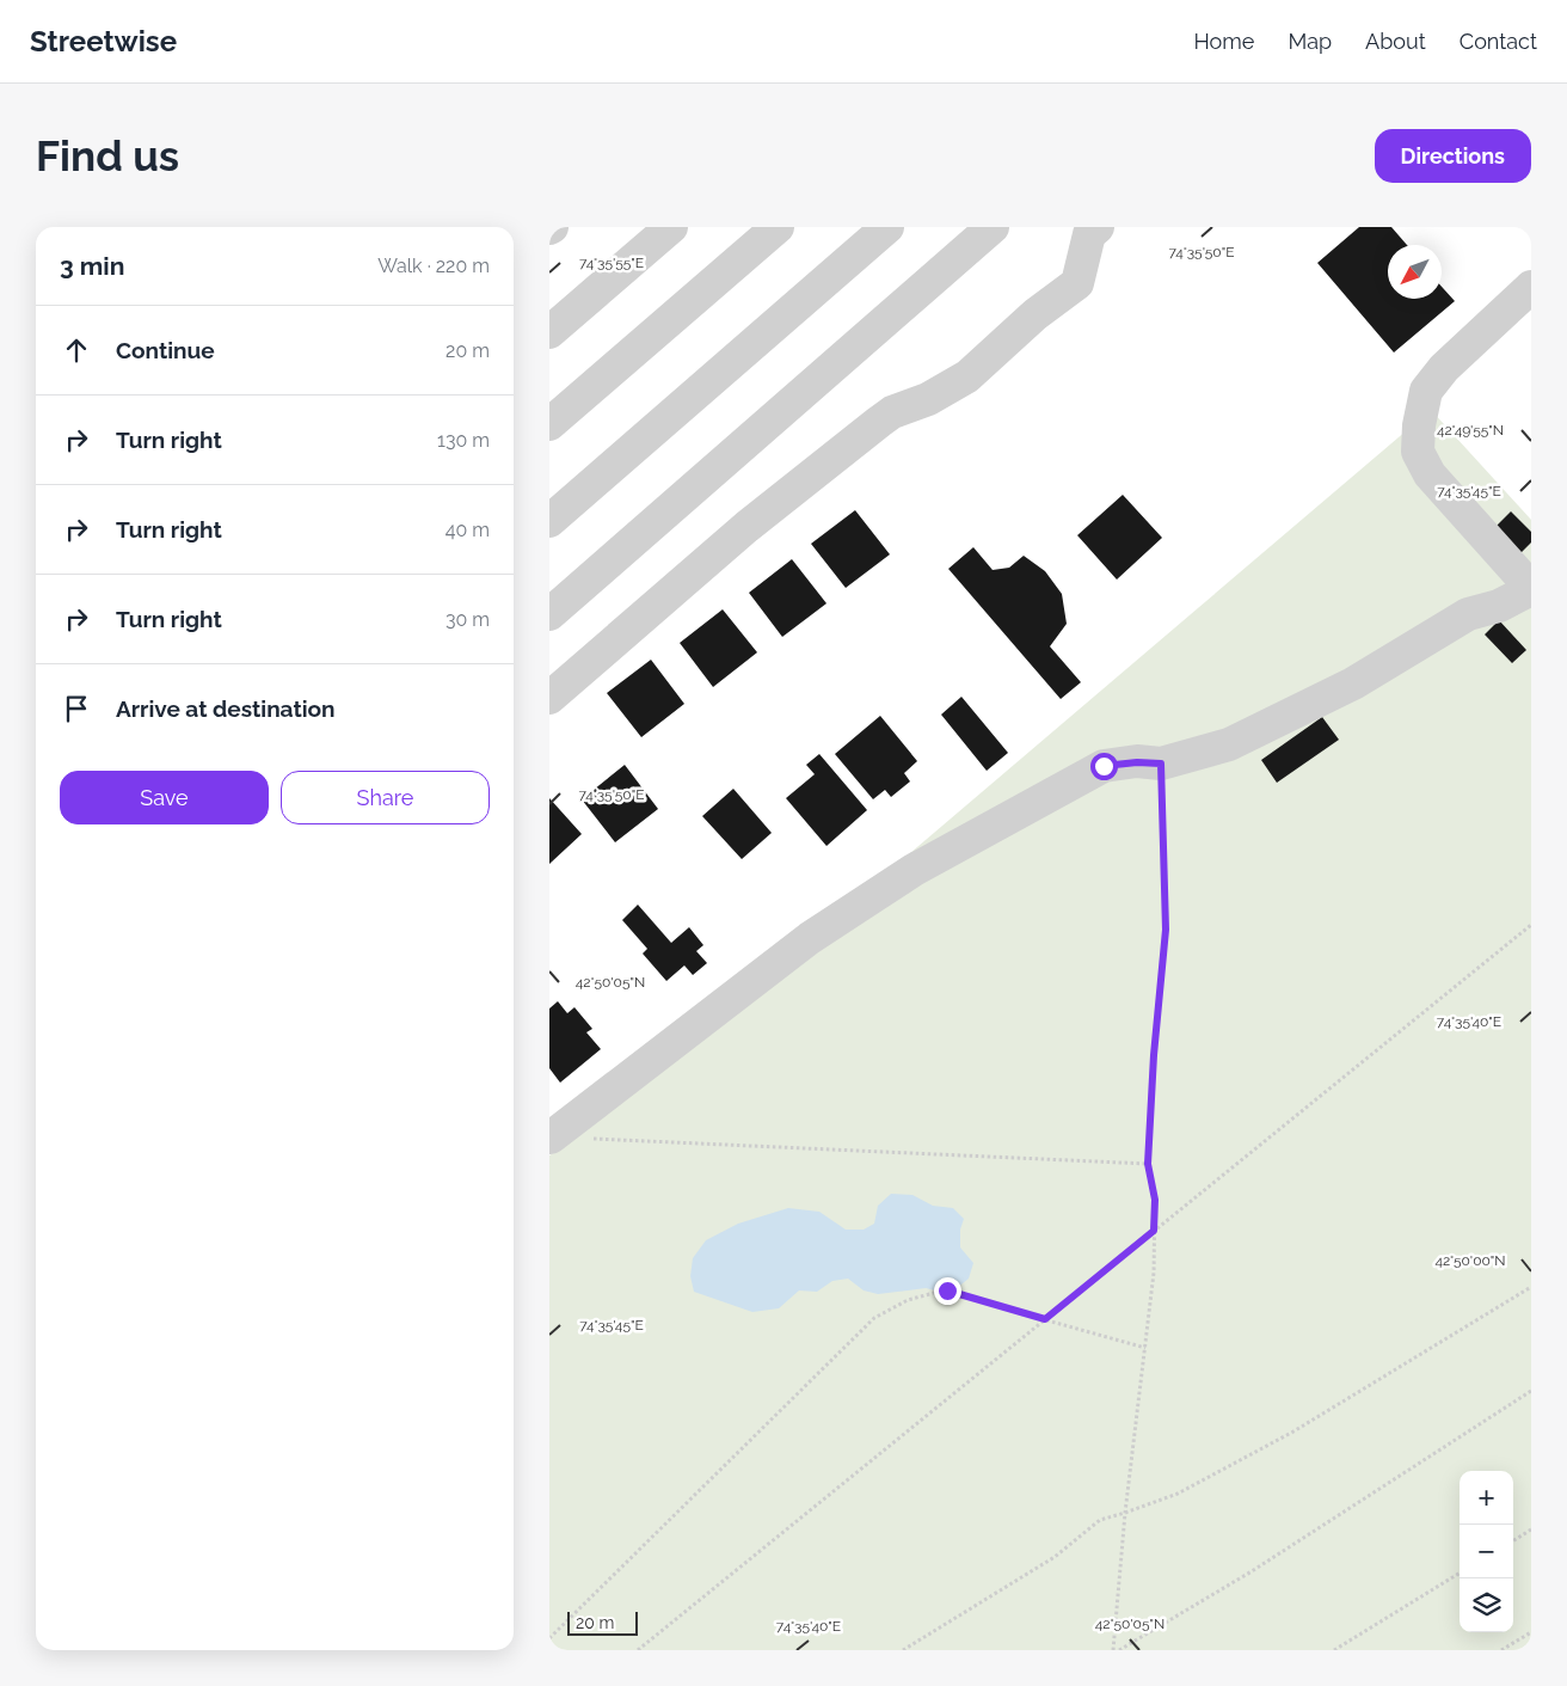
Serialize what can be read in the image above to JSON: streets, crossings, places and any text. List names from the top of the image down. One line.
{"scale_bar":"20 m","north":"bottom left","page":{"header":"Streetwise","nav":["Home","Map","About","Contact"],"buttons":["Directions",["Save","Share"]],"title":"Find us","heading":["3 min","Walk · 220 m"],"list":[["Continue","20 m"],["Turn right","130 m"],["Turn right","40 m"],["Turn right","30 m"],"Arrive at destination"],"map_buttons":["+","−"],"scale":"20 m"},"coordinates":["74°35'50\"E","74°35'55\"E","42°49'55\"N","74°35'45\"E","42°50'05\"N","74°35'40\"E","42°50'00\"N"]}
